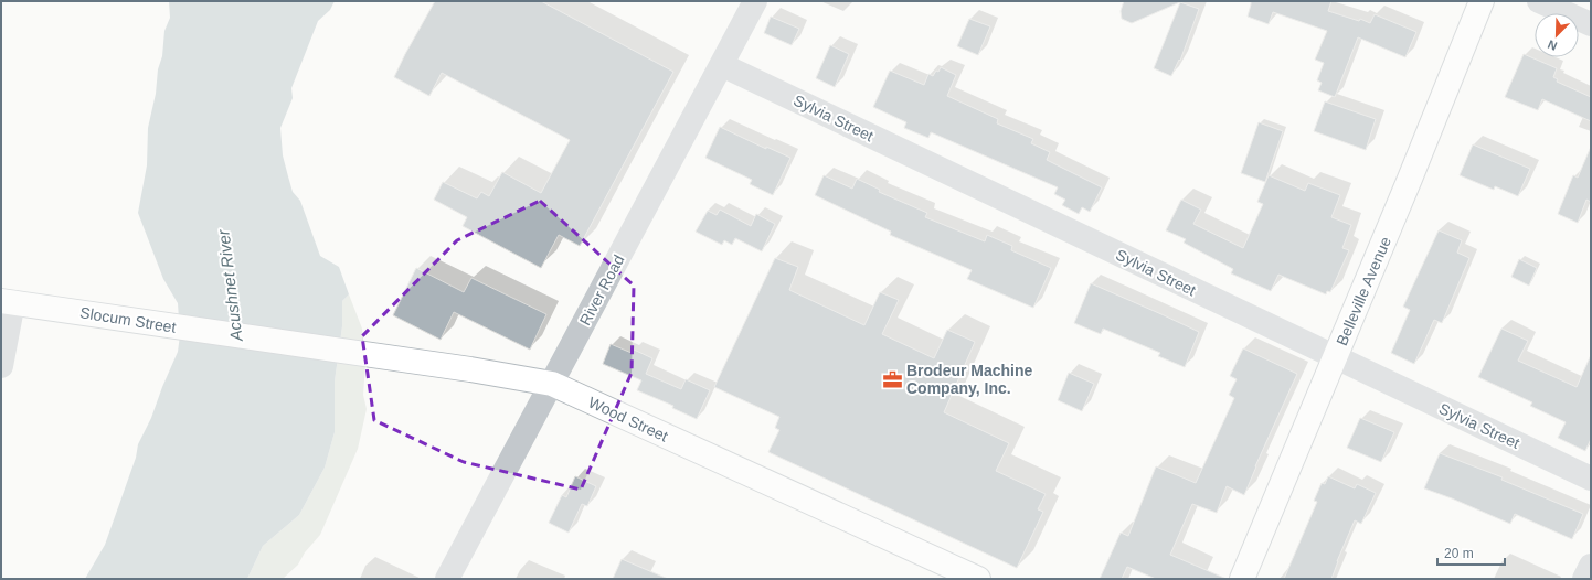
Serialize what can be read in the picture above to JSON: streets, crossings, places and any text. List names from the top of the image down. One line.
{"streets":{"street":["Sylvia Street","River Road","Belleville Avenue","Slocum Street","Wood Street"]},"crossings":[["Sylvia Street","River Road"],["Sylvia Street","Belleville Avenue"],["River Road","Wood Street"],["Slocum Street","Wood Street"]],"water":["Acushnet River"],"places":{"office":["Brodeur Machine Company, Inc."]},"scale_bar":"20 m","north":"bottom left"}
